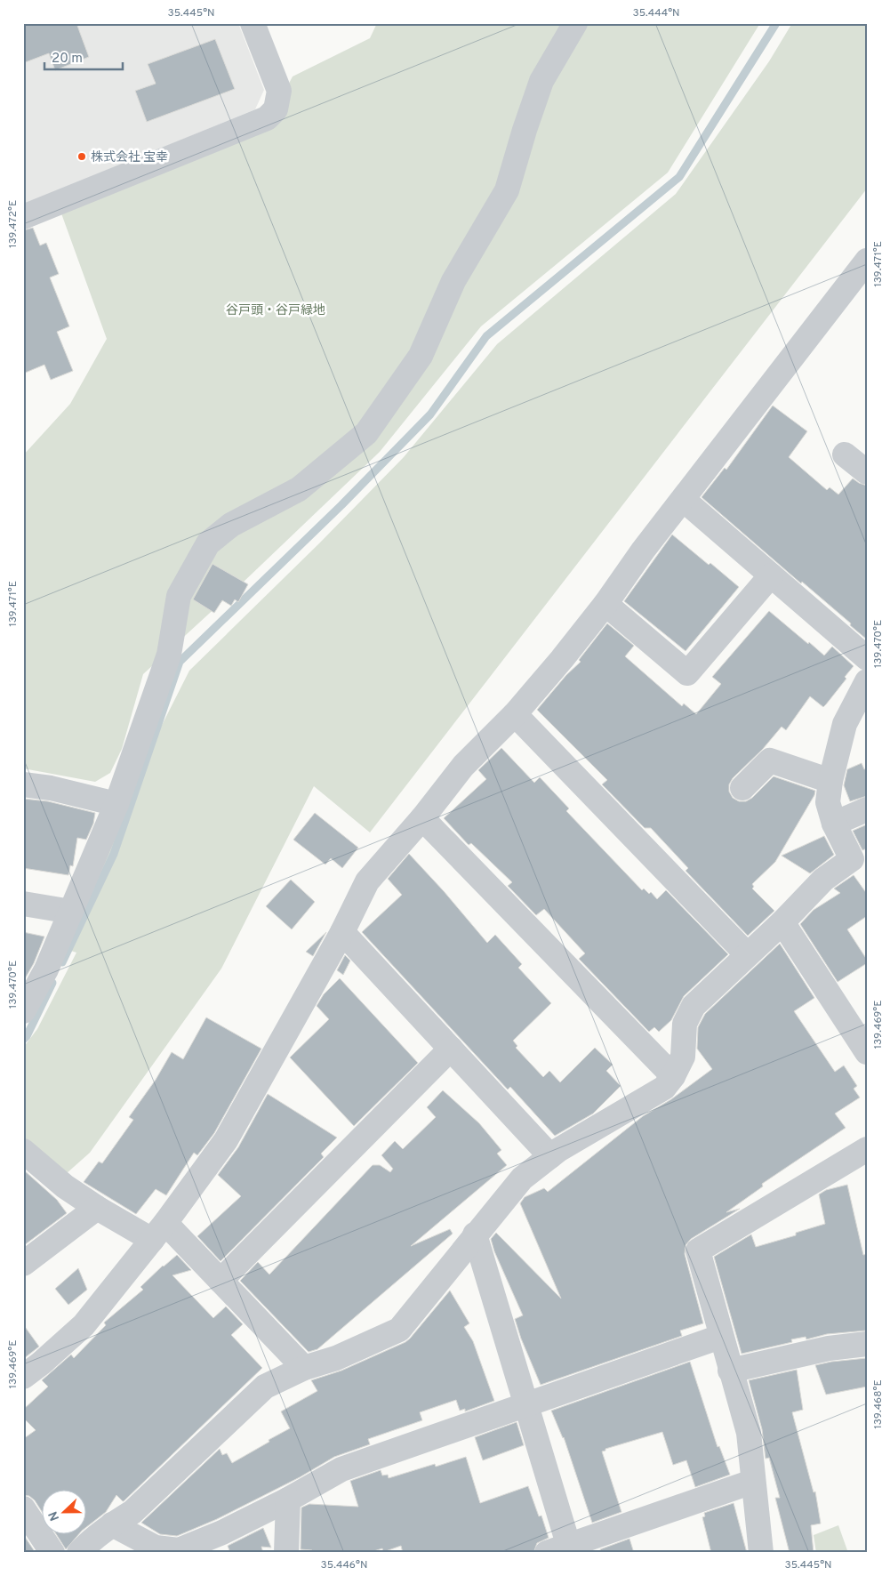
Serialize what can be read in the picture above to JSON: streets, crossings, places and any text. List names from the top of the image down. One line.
{"parks":["谷戸頭・谷戸緑地"],"places":["株式会社 宝幸"],"scale_bar":"20 m","north":"left","coordinates":["35.445°N","35.444°N","139.472°E","139.471°E","139.470°E","139.469°E","139.468°E","35.446°N"]}
